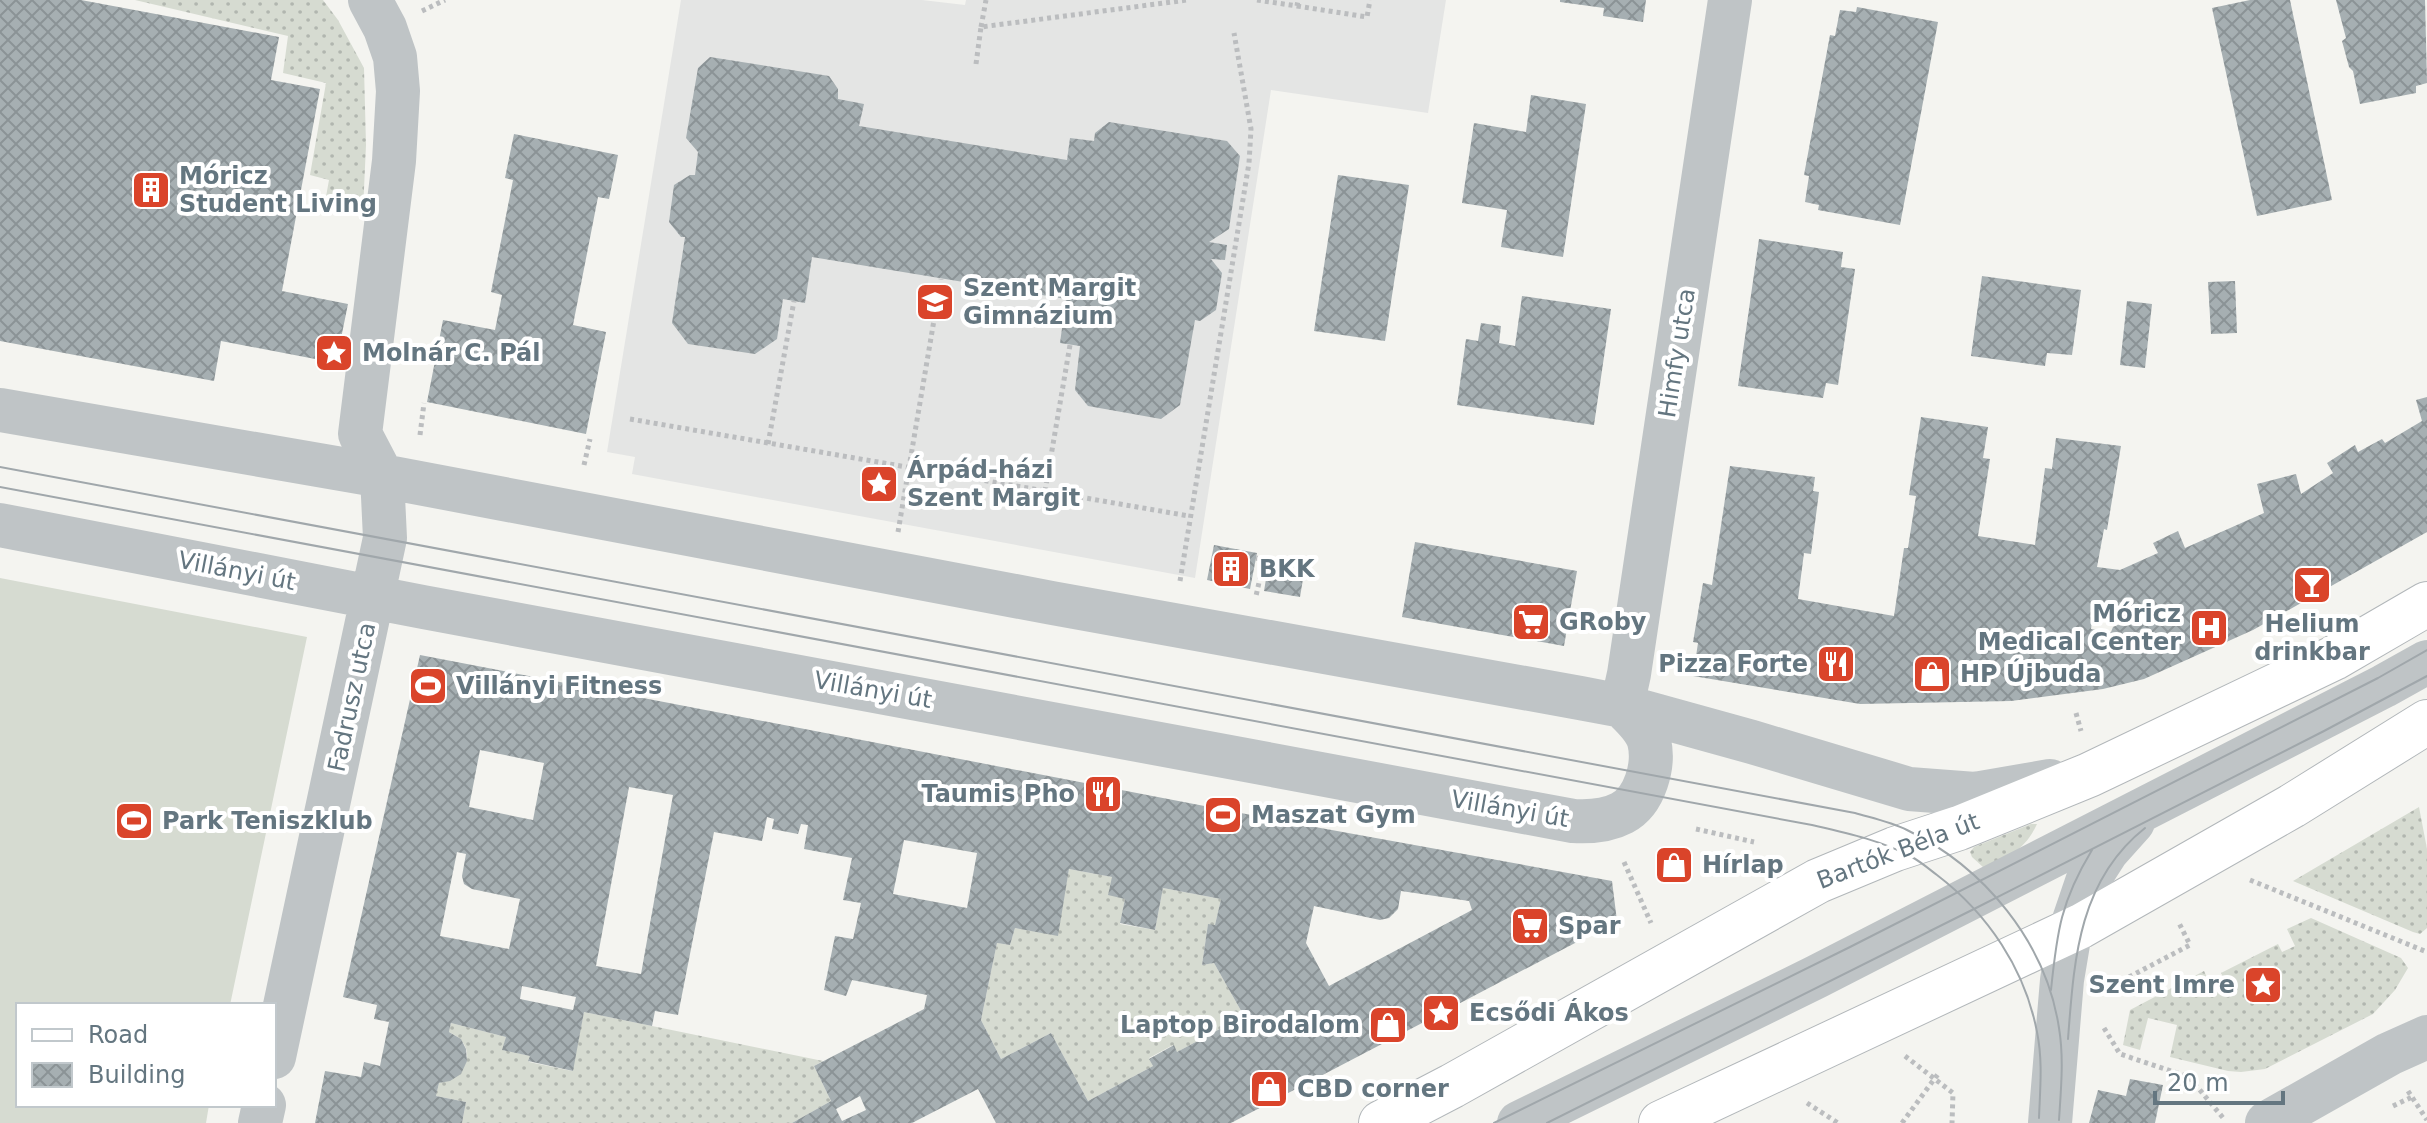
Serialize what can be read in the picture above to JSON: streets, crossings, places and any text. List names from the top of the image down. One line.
{"streets":{"main road":["Bartók Béla út"],"street":["Himfy utca","Villányi út","Fadrusz utca"]},"crossings":[["Himfy utca","Villányi út"],["Villányi út","Fadrusz utca"]],"places":{"building":["Móricz Student Living","BKK"],"school or university":["Szent Margit Gimnázium"],"place":["Molnár C. Pál","Árpád-házi Szent Margit","Szent Imre","Ecsődi Ákos"],"bar":["Helium drinkbar"],"supermarket":["GRoby","Spar"],"hospital":["Móricz Medical Center"],"restaurant":["Pizza Forte","Taumis Pho"],"shop":["HP Újbuda","Hírlap","Laptop Birodalom","CBD corner"],"sports":["Villányi Fitness","Maszat Gym","Park Teniszklub"]},"legend":["Road","Building"],"scale_bar":"20 m"}
